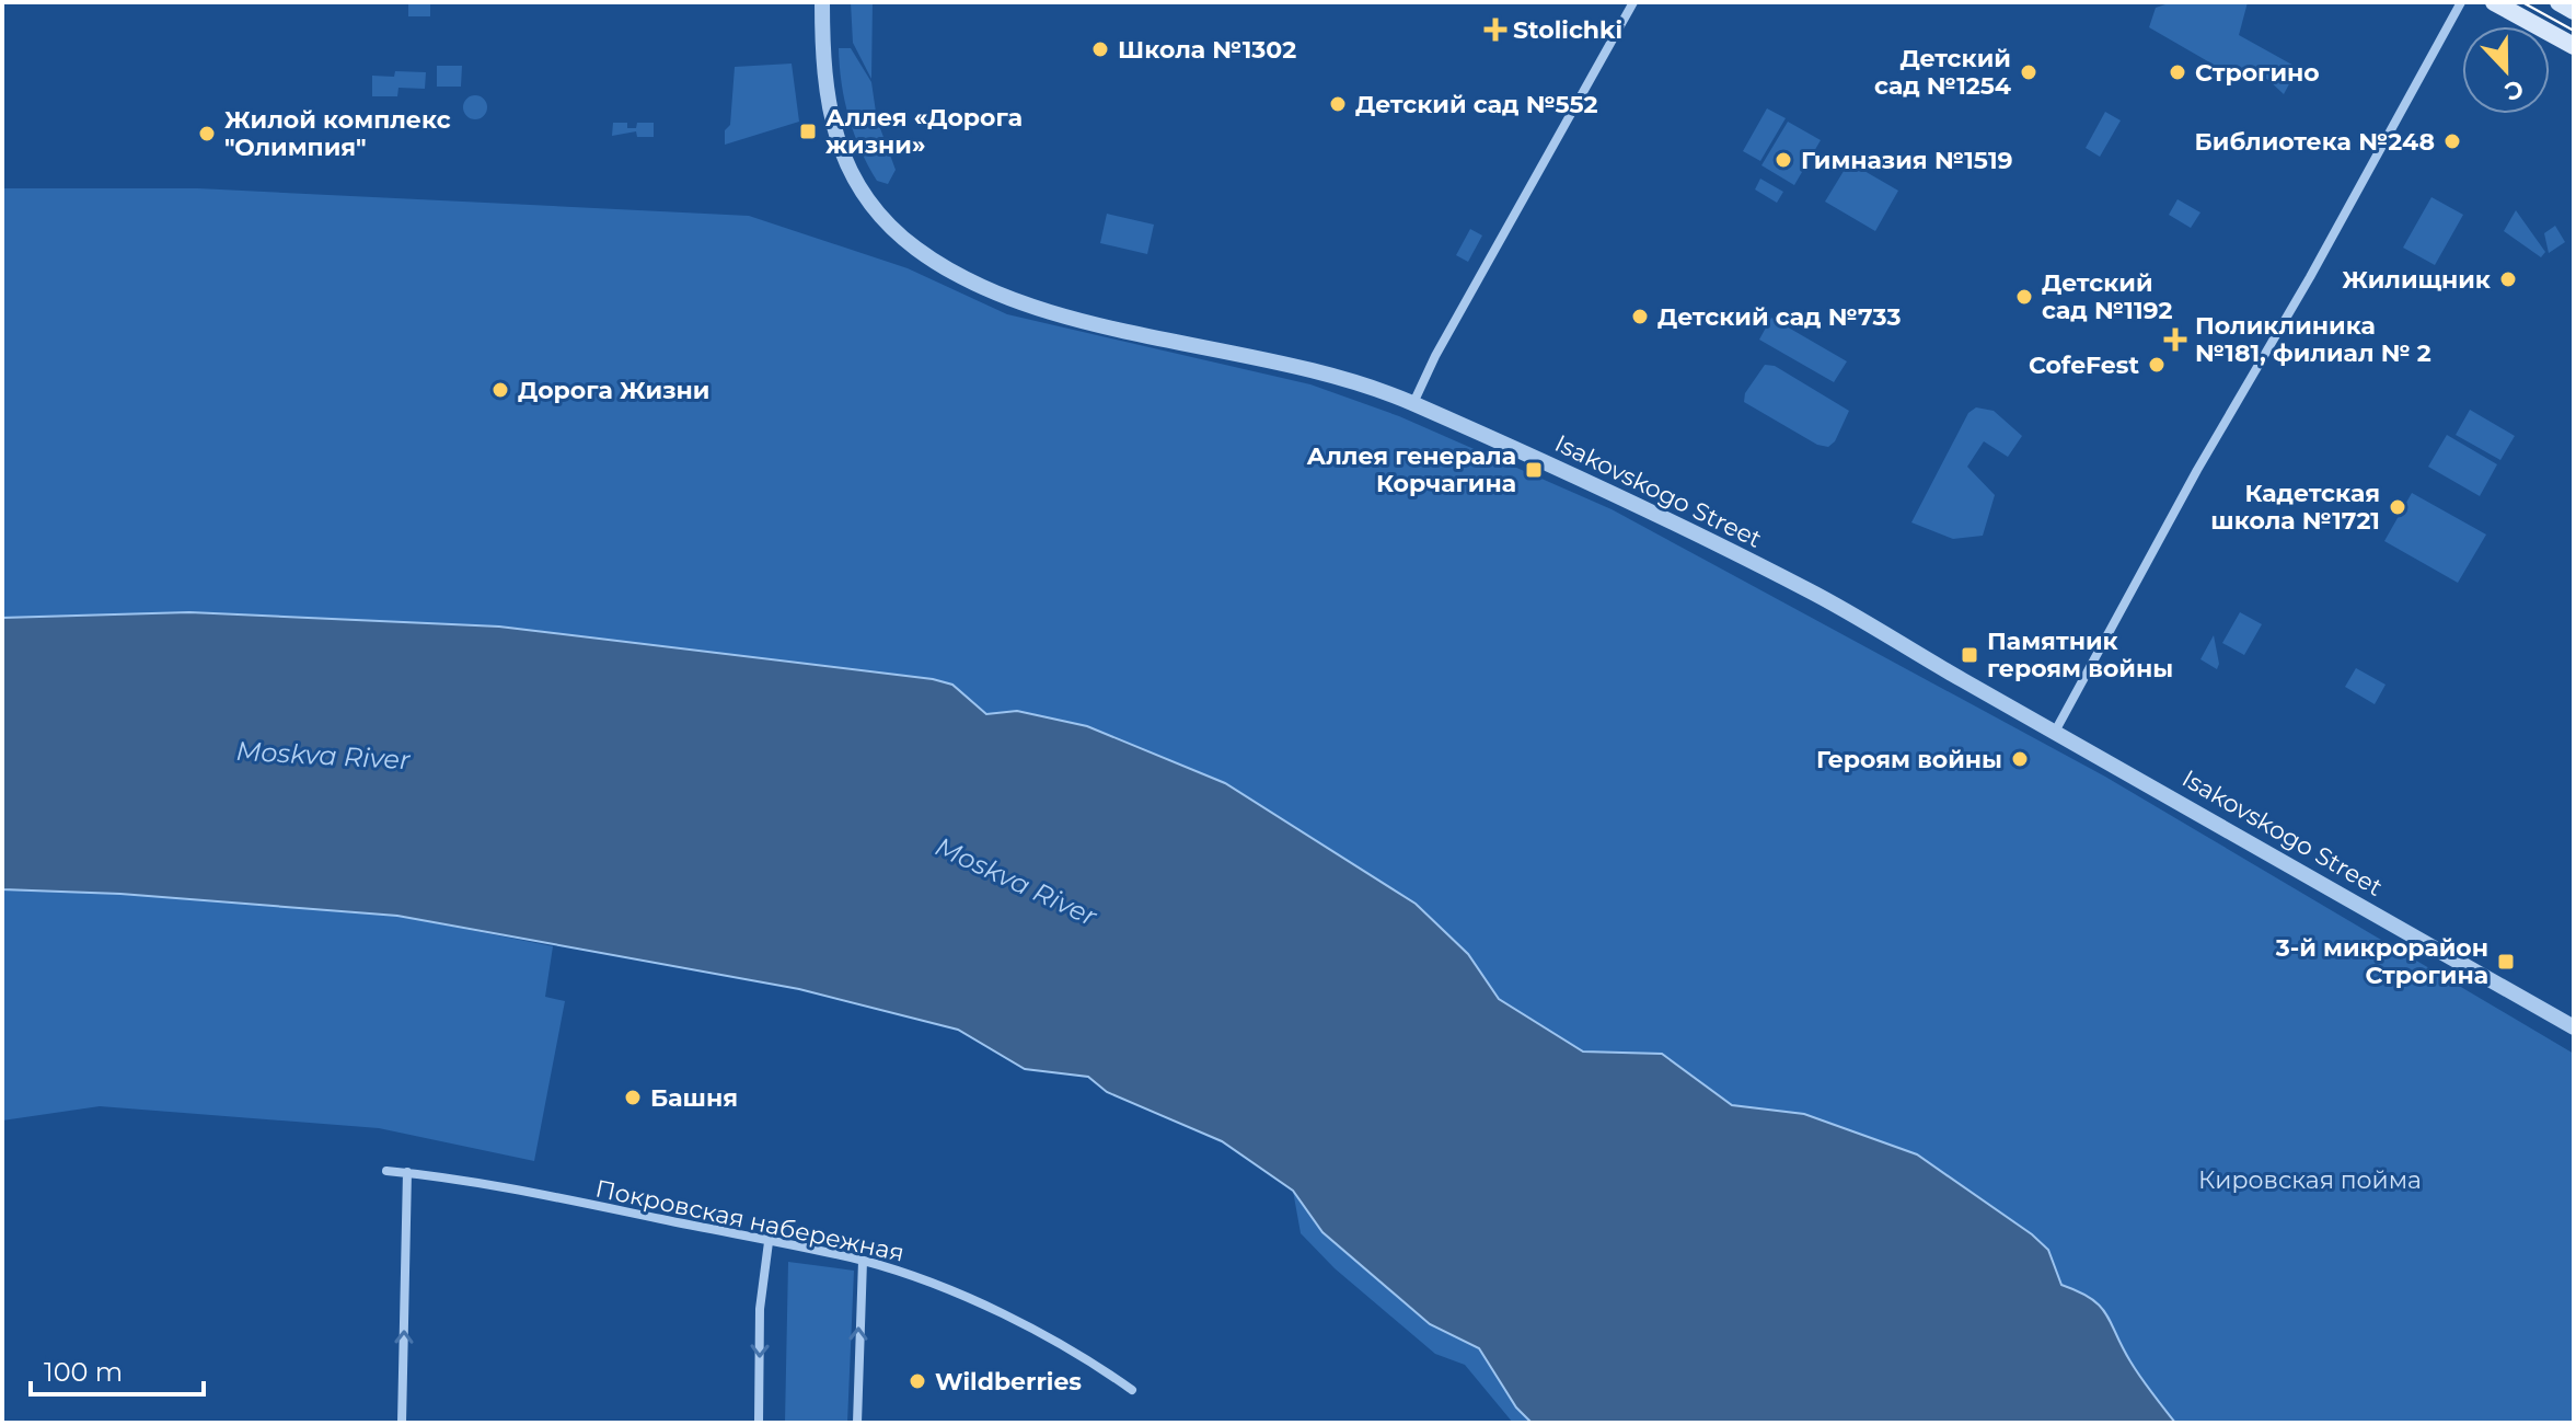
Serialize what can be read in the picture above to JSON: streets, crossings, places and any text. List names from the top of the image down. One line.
{"streets":{"street":["Isakovskogo Street","Покровская набережная"]},"water":["Moskva River"],"parks":["Кировская пойма"],"places":{"health":["Stolichki","Поликлиника №181, филиал № 2"],"other":["Школа №1302","Детский сад №1254","Строгино","Детский сад №552","Жилой комплекс \"Олимпия\"","Библиотека №248","Гимназия №1519","Жилищник","Детский сад №1192","Детский сад №733","CofeFest","Дорога Жизни","Кадетская школа №1721","Героям войны","Башня","Wildberries"],"transit":["Аллея «Дорога жизни»","Аллея генерала Корчагина","Памятник героям войны","3-й микрорайон Строгина"]},"scale_bar":"100 m","north":"bottom"}
